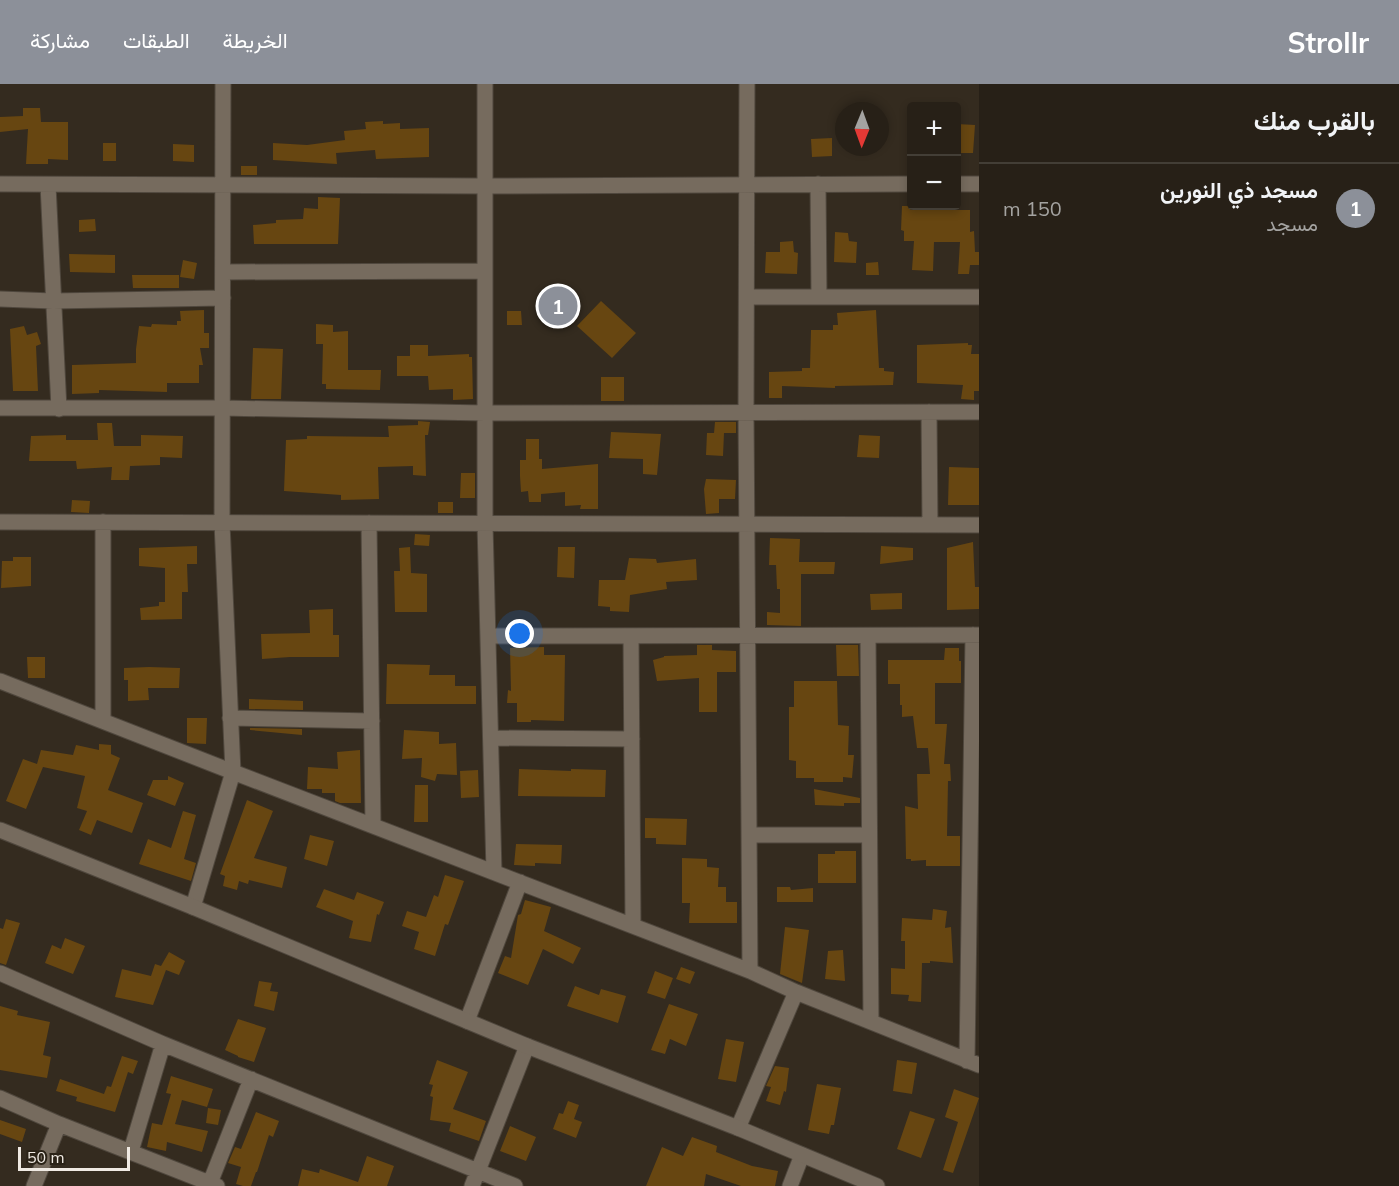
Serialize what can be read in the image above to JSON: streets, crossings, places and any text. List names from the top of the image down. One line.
{"scale_bar":"50 m","north":"bottom","page":{"header":"Strollr","nav":["الخريطة","الطبقات","مشاركة"],"heading":"بالقرب منك","map_buttons":["+","−"],"list":[{"mark":"1","name":"مسجد ذي النورين","note":"مسجد","value":"150 m"}],"pins":"1","scale":"50 m"}}
